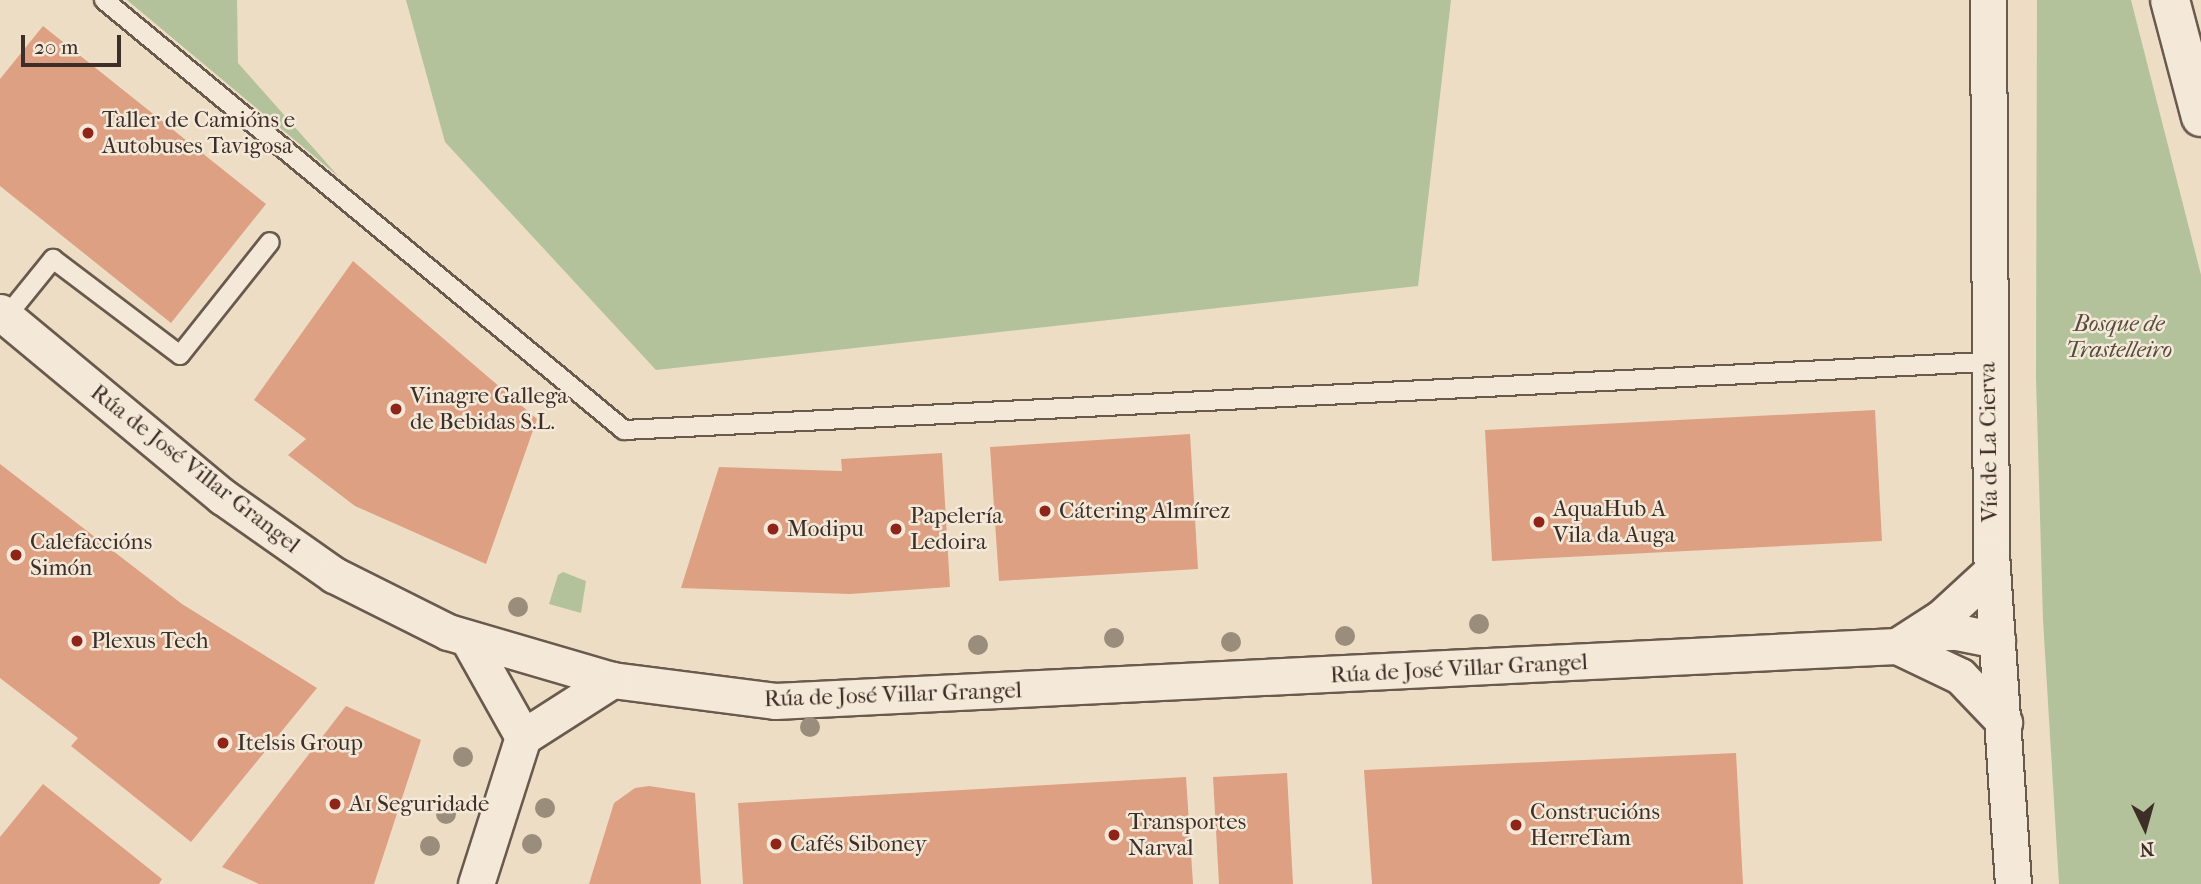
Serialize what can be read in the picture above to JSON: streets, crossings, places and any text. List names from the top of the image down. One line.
{"streets":{"street":["Vía de La Cierva","Rúa de José Villar Grangel"]},"crossings":[["Vía de La Cierva","Rúa de José Villar Grangel"]],"parks":["Bosque de Trastelleiro"],"places":["Taller de Camións e Autobuses Tavigosa","Vinagre Gallega de Bebidas S.L.","Cátering Almírez","AquaHub A Vila da Auga","Modipu","Papelería Ledoira","Calefaccións Simón","Plexus Tech","Itelsis Group","A1 Seguridade","Construcións HerreTam","Transportes Narval","Cafés Siboney"],"scale_bar":"20 m","north":"bottom"}
